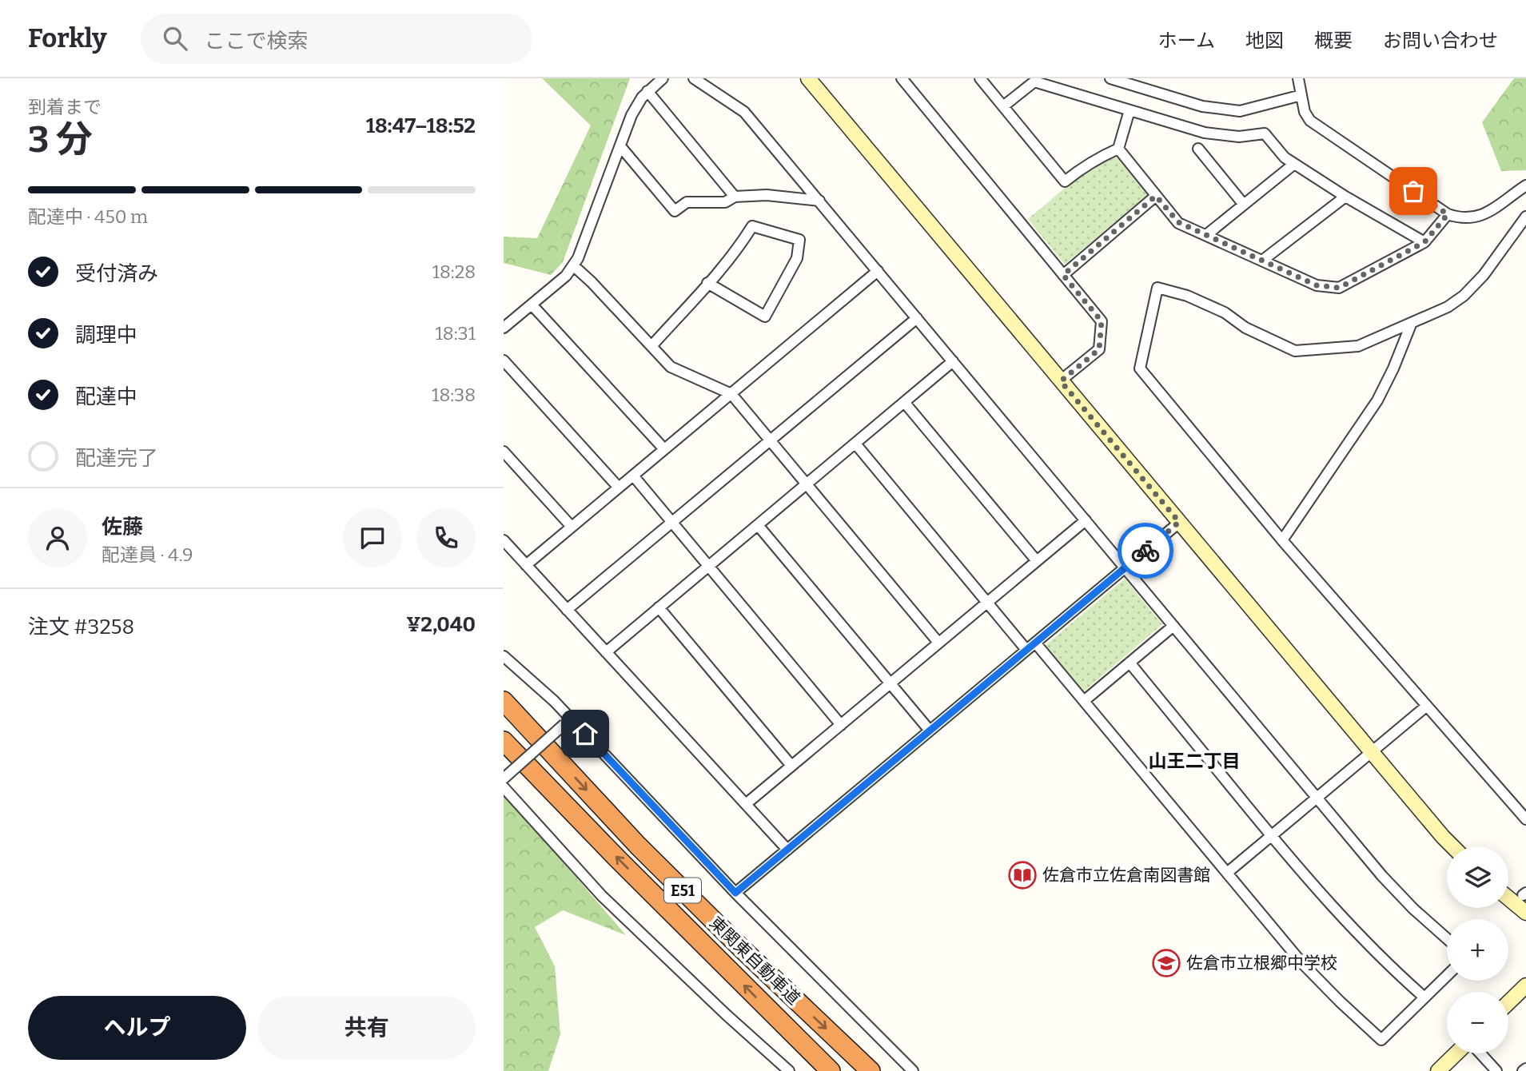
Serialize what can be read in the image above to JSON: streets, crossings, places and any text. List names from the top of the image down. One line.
{"streets":{"highway":["E51","東関東自動車道"]},"districts":["山王二丁目"],"places":{"library":["佐倉市立佐倉南図書館"],"school or university":["佐倉市立根郷中学校"]},"page":{"header":"Forkly","search":"ここで検索","nav":["ホーム","地図","概要","お問い合わせ"],"heading":["3 分","到着まで","18:47–18:52"],"panel":["佐藤","配達員 · 4.9","注文 #3258","¥2,040"],"bar":"配達中 · 450 m","list":[["受付済み","18:28"],["調理中","18:31"],["配達中","18:38"],"配達完了"],"map_buttons":["+","−"],"buttons":["ヘルプ","共有"]}}
